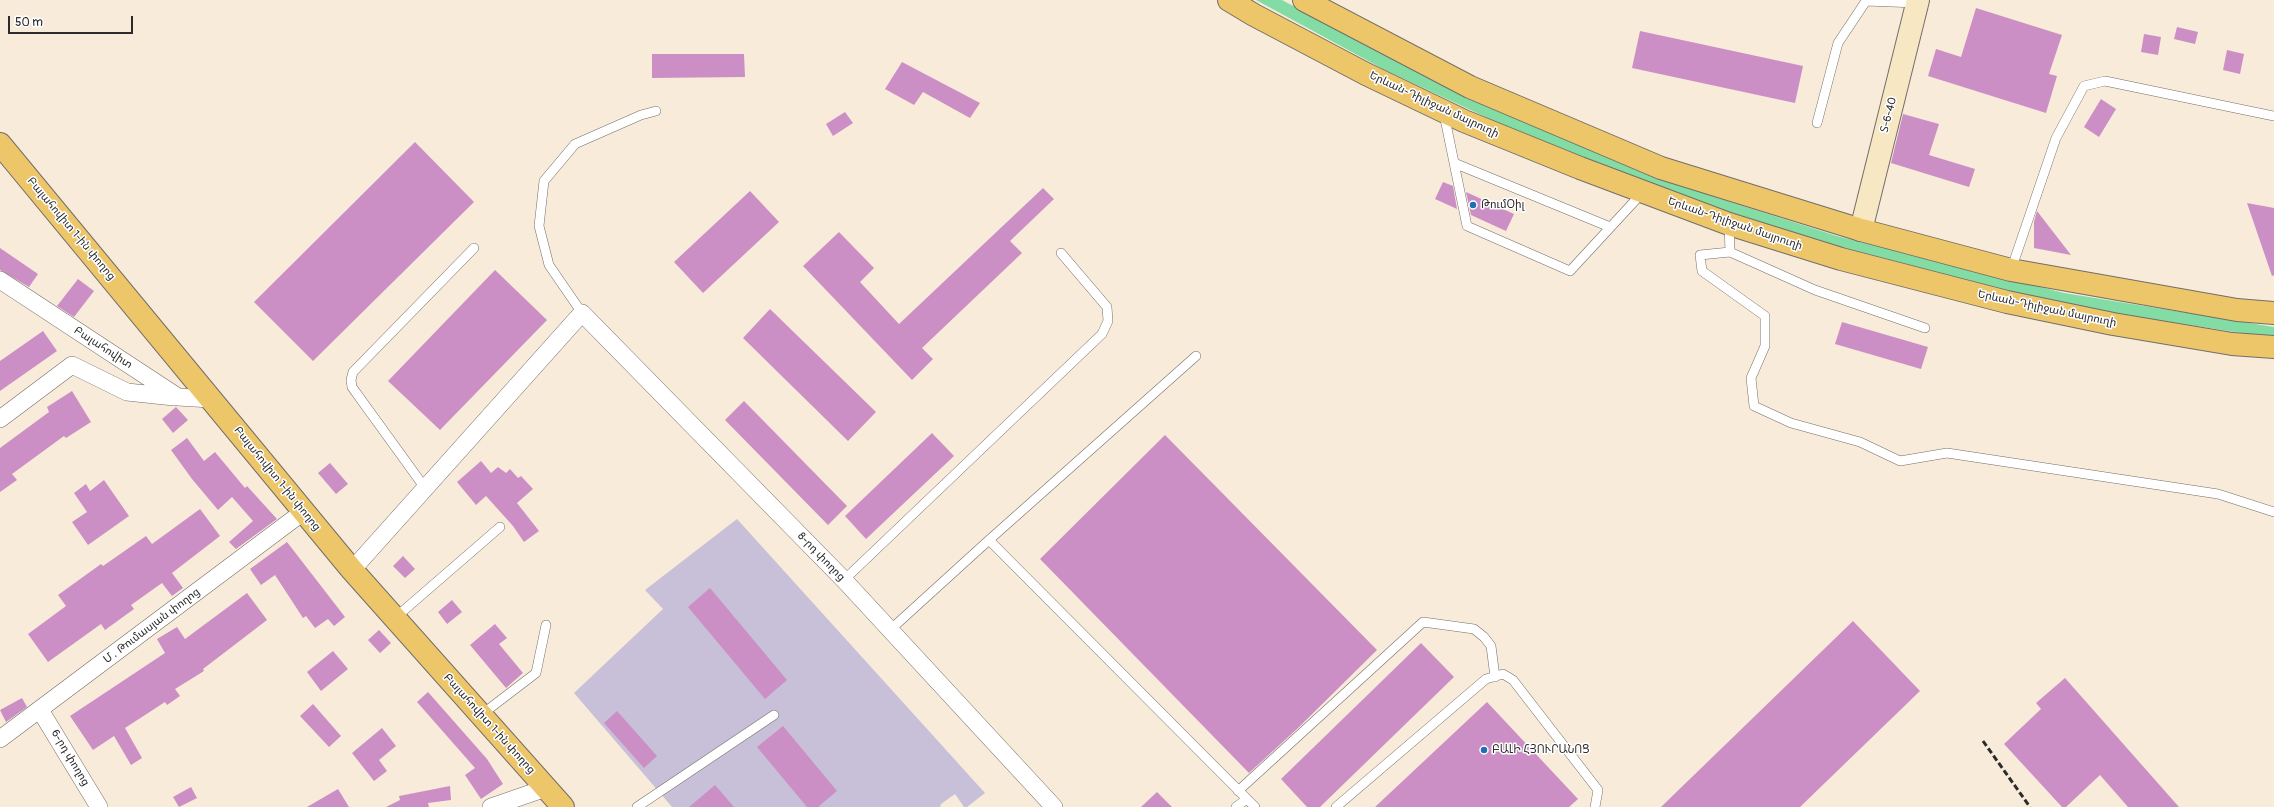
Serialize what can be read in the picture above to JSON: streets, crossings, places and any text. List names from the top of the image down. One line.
{"streets":{"main road":["Երևան-Դիլիջան մայրուղի","Բալահովիտ 1-ին փողոց"],"street":["Տ-6-40","Բալահովիտ","8-րդ փողոց","Մ․ Թումասյան փողոց","6-րդ փողոց"]},"crossings":[["Բալահովիտ 1-ին փողոց","Բալահովիտ"],["Բալահովիտ 1-ին փողոց","Մ․ Թումասյան փողոց"],["Մ․ Թումասյան փողոց","6-րդ փողոց"]],"places":["ԹումՕիլ","ԲԱԼԻ ՀՅՈՒՐԱՆՈՑ"],"scale_bar":"50 m"}
